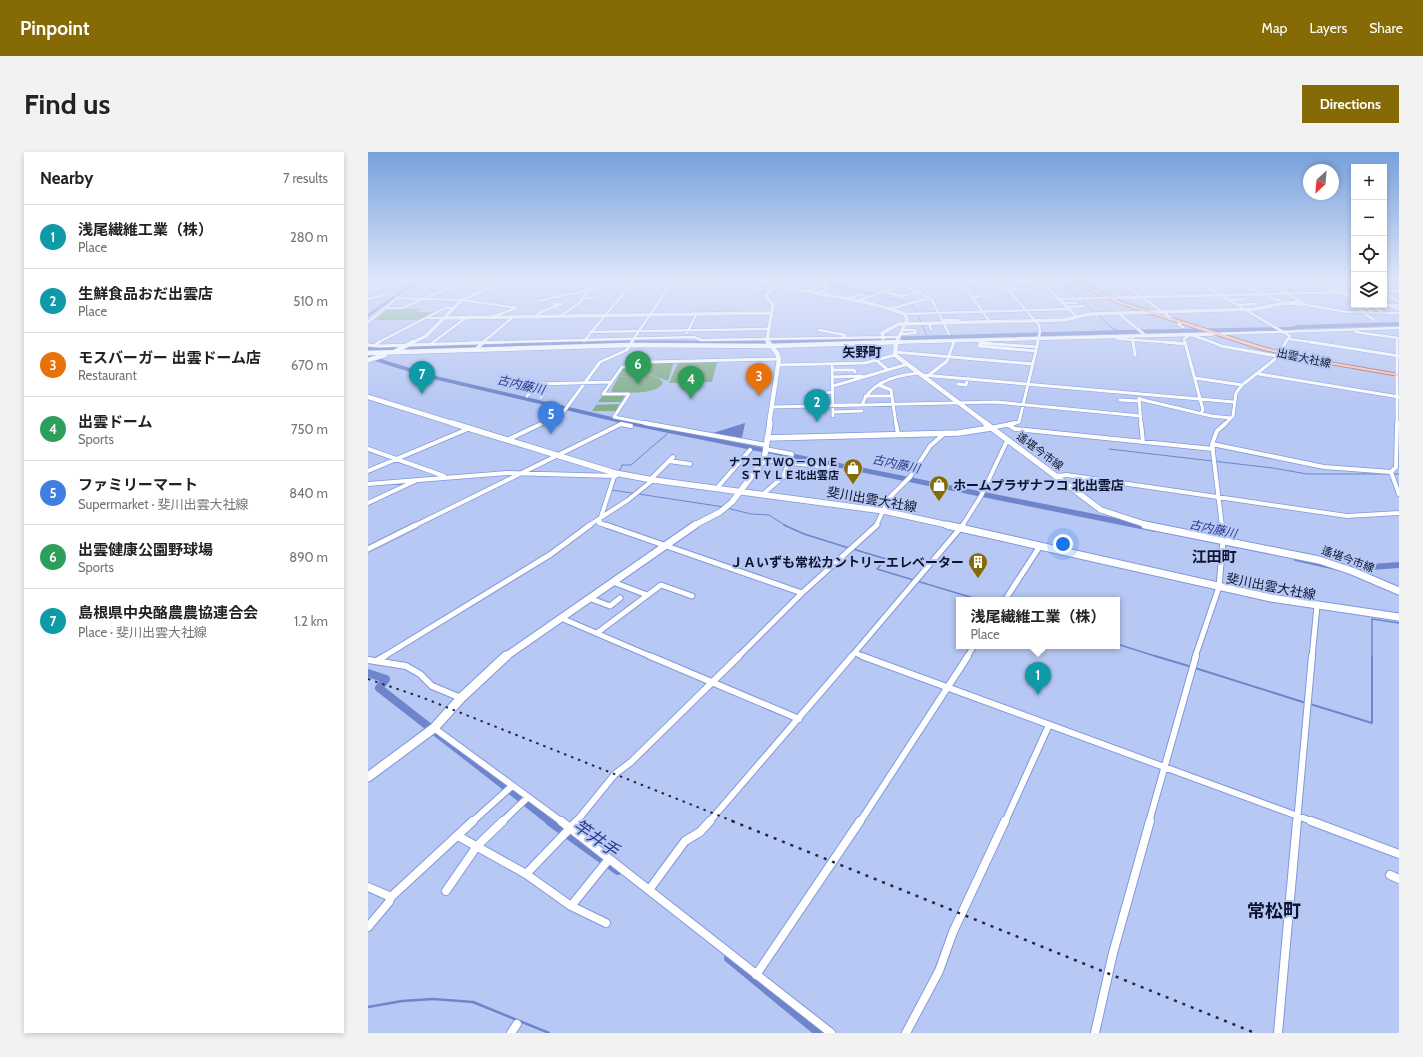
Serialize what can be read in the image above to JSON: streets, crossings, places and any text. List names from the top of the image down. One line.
{"streets":{"main road":["出雲大社線"],"street":["遙堪今市線","斐川出雲大社線"]},"districts":["矢野町","江田町","常松町"],"water":["古内藤川","竿井手"],"places":{"shop":["ナフコＴＷＯ－ＯＮＥ ＳＴＹＬＥ北出雲店","ホームプラザナフコ 北出雲店"],"building":["ＪＡいずも常松カントリーエレベーター"]},"north":"bottom left","page":{"header":"Pinpoint","nav":["Map","Layers","Share"],"buttons":"Directions","title":"Find us","heading":["Nearby","7 results"],"map_buttons":["+","−"],"list":[{"mark":"1","name":"浅尾繊維工業（株）","note":"Place","value":"280 m"},{"mark":"2","name":"生鮮食品おだ出雲店","note":"Place","value":"510 m"},{"mark":"3","name":"モスバーガー 出雲ドーム店","note":"Restaurant","value":"670 m"},{"mark":"4","name":"出雲ドーム","note":"Sports","value":"750 m"},{"mark":"5","name":"ファミリーマート","note":"Supermarket · 斐川出雲大社線","value":"840 m"},{"mark":"6","name":"出雲健康公園野球場","note":"Sports","value":"890 m"},{"mark":"7","name":"島根県中央酪農農協連合会","note":"Place · 斐川出雲大社線","value":"1.2 km"}],"pins":["6","7","3","4","2","5","1"],"popup":["浅尾繊維工業（株）","Place"]}}
